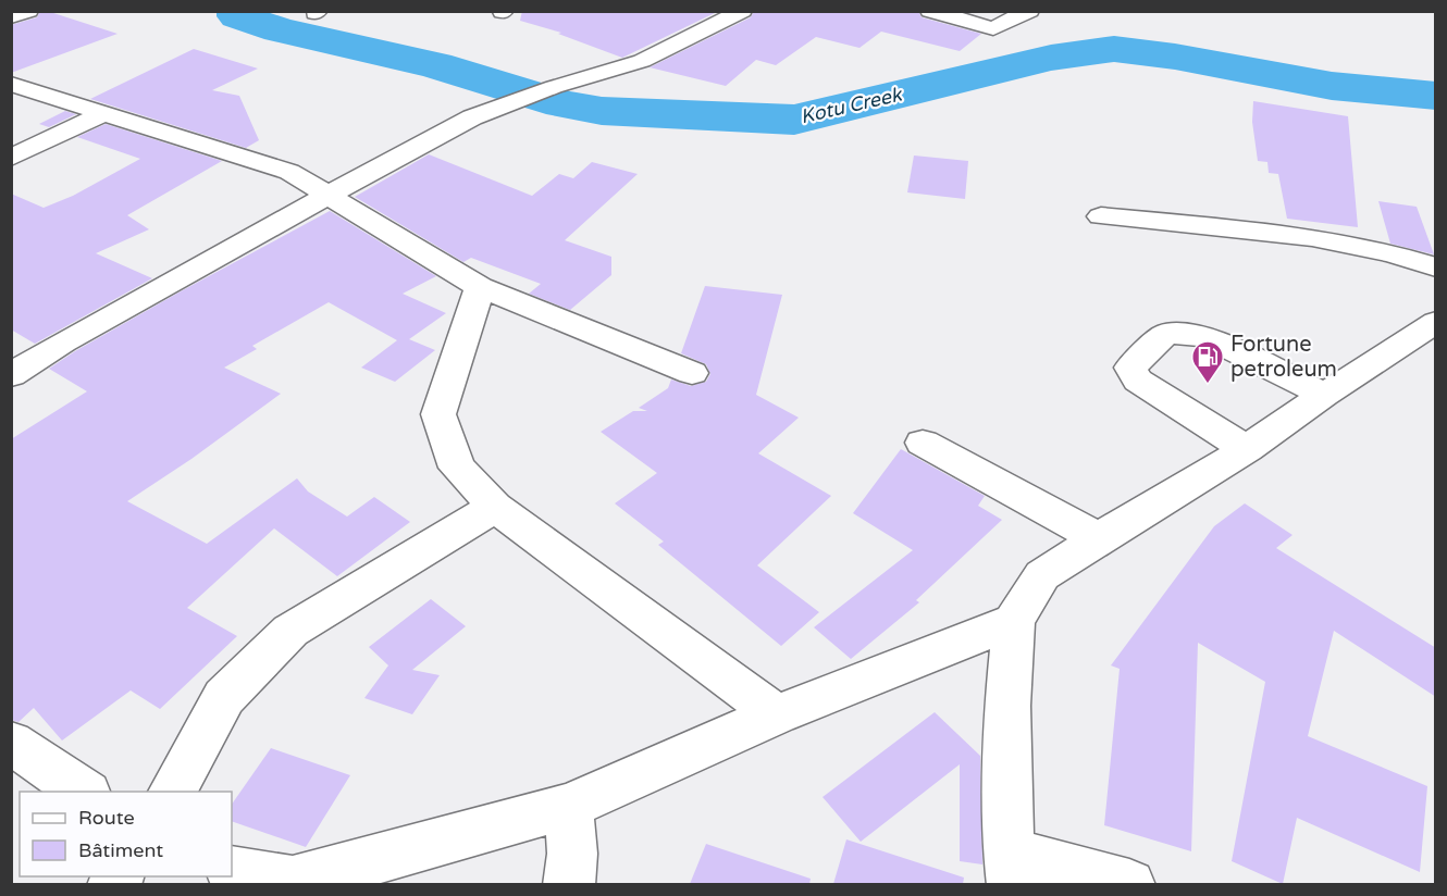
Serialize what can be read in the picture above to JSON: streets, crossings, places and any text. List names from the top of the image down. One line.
{"water":["Kotu Creek"],"places":{"fuel station":["Fortune petroleum"]},"legend":["Route","Bâtiment"]}
